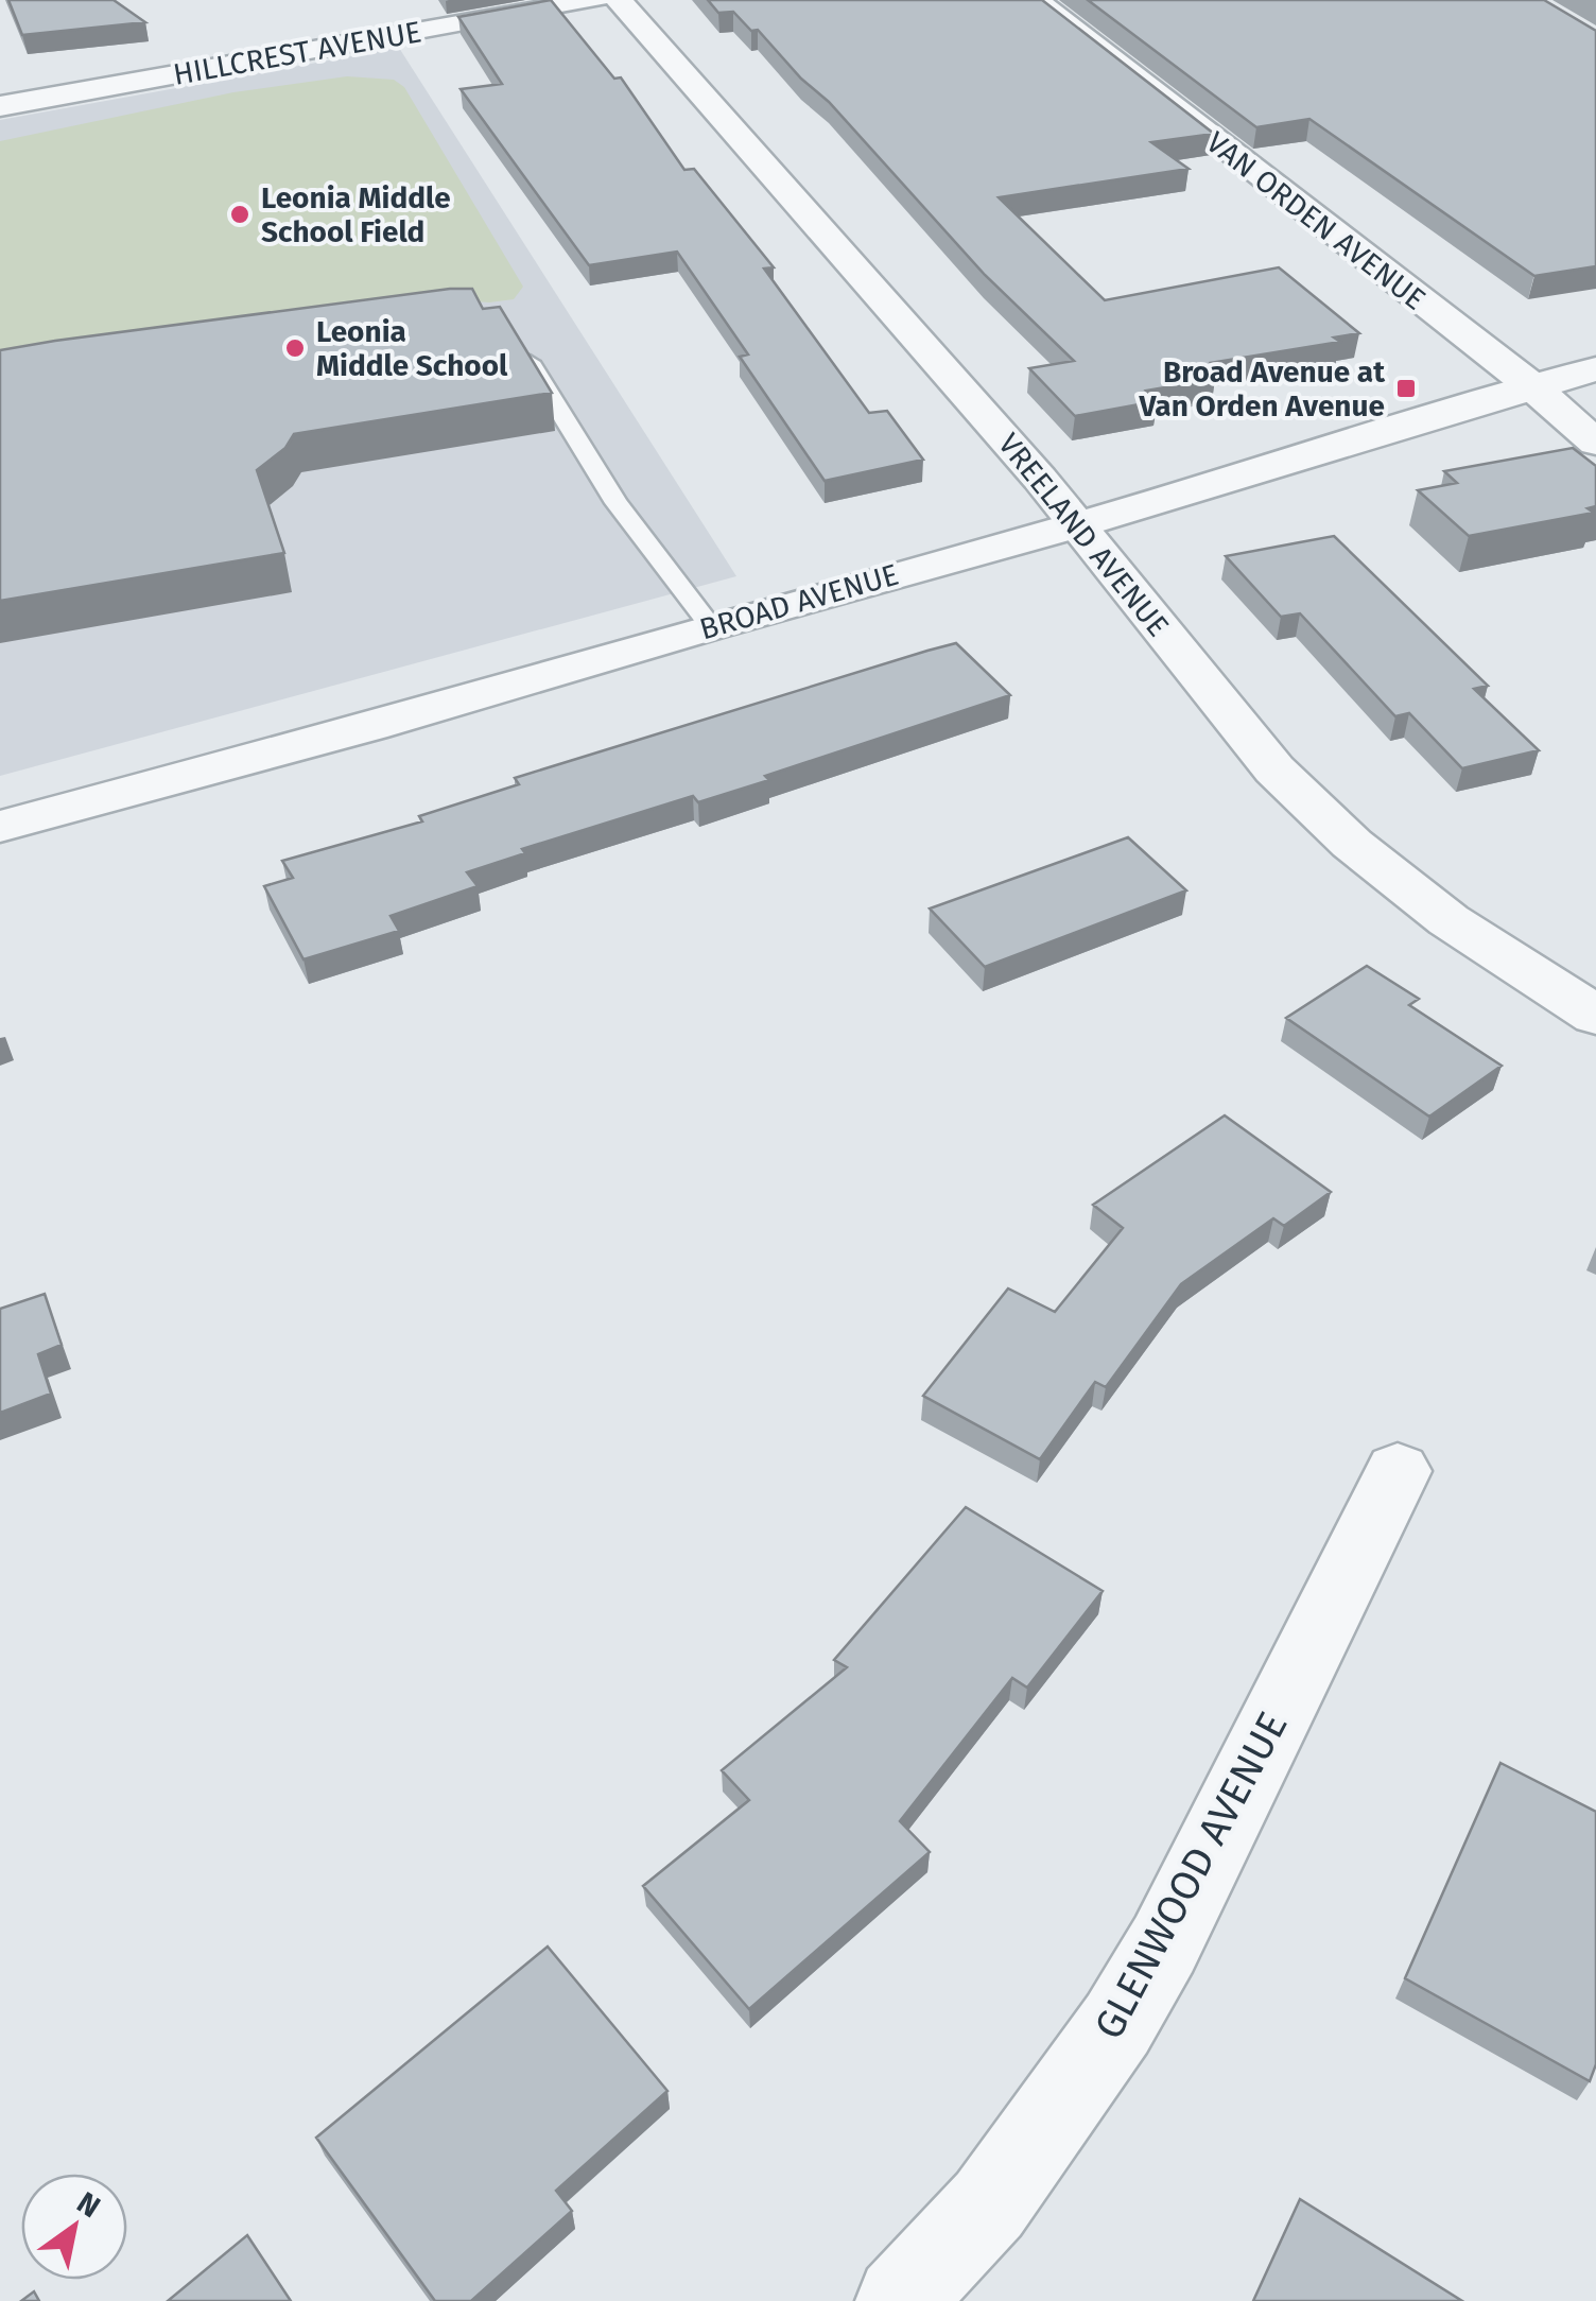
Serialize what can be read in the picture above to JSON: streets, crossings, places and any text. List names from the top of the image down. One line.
{"streets":{"street":["HILLCREST AVENUE","VAN ORDEN AVENUE","VREELAND AVENUE","BROAD AVENUE","GLENWOOD AVENUE"]},"crossings":[["VAN ORDEN AVENUE","BROAD AVENUE"],["VREELAND AVENUE","BROAD AVENUE"]],"places":{"other":["Leonia Middle School Field","Leonia Middle School"],"transit":["Broad Avenue at Van Orden Avenue"]},"north":"top right"}
